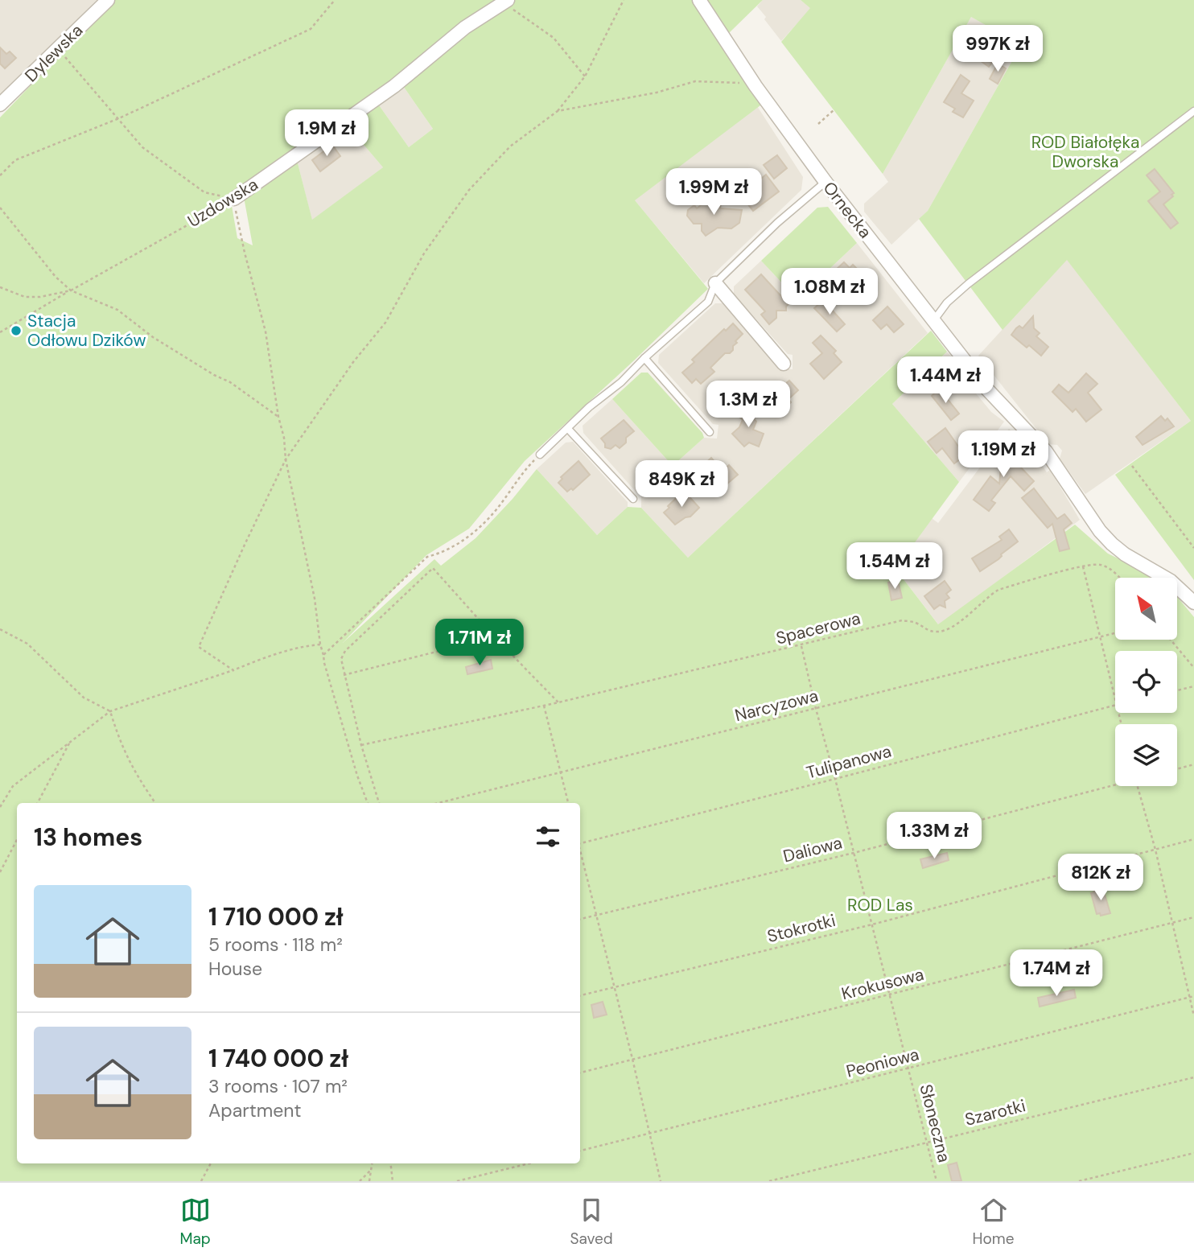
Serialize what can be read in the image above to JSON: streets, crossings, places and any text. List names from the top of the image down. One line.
{"streets":{"street":["Dylewska","Uzdowska","Ornecka"],"path":["Spacerowa","Narcyzowa","Tulipanowa","Daliowa","Stokrotki","Krokusowa","Peoniowa","Szarotki","Słoneczna"]},"crossings":[["Spacerowa","Słoneczna"],["Narcyzowa","Słoneczna"],["Tulipanowa","Słoneczna"],["Daliowa","Słoneczna"],["Stokrotki","Słoneczna"],["Krokusowa","Słoneczna"],["Peoniowa","Słoneczna"],["Szarotki","Słoneczna"]],"parks":["ROD Białołęka Dworska","ROD Las"],"places":["Stacja Odłowu Dzików"],"north":"top left","page":{"price":["997K zł","1.9M zł","1.99M zł","1.08M zł","1.44M zł","1.3M zł","1.19M zł","849K zł","1.54M zł","1.71M zł","1.33M zł","812K zł","1.74M zł"],"heading":"13 homes","list":[{"name":"1 710 000 zł","note":"5 rooms · 118 m² · House"},{"name":"1 740 000 zł","note":"3 rooms · 107 m² · Apartment"}],"tabs":["Map","Saved","Home"]}}
